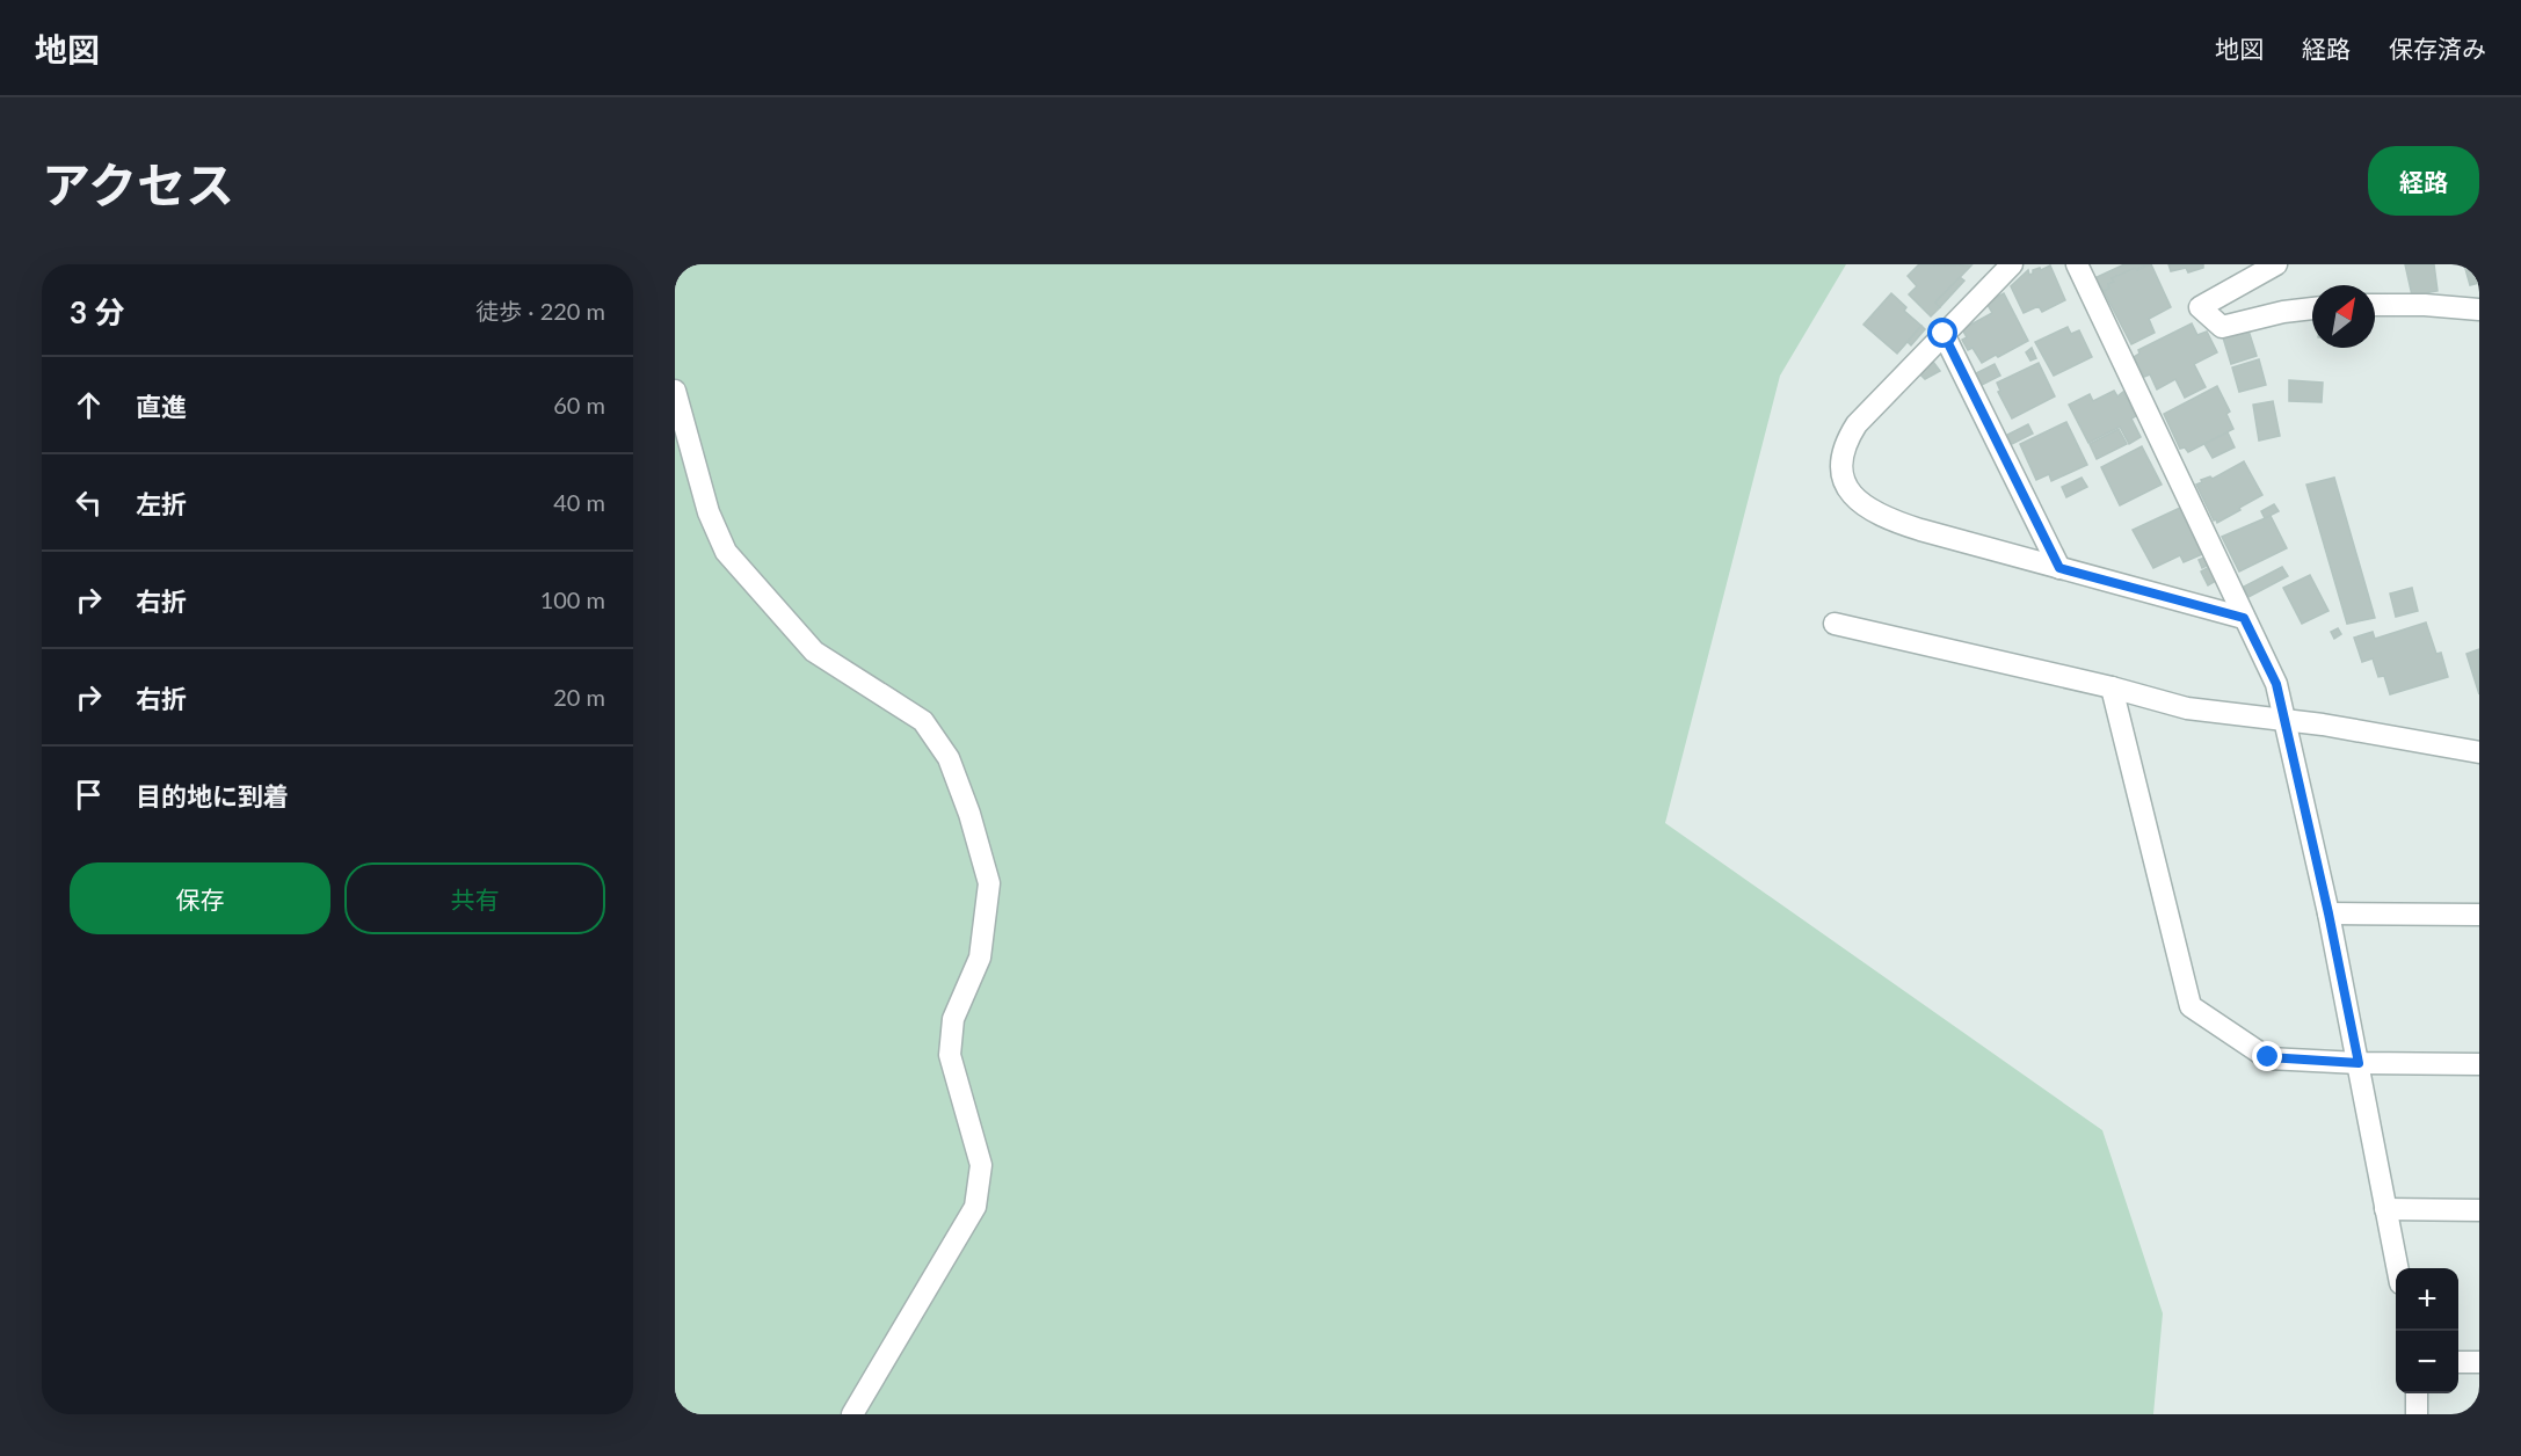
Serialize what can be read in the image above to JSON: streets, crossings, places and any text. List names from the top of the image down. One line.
{"north":"top right","page":{"header":"地図","nav":["地図","経路","保存済み"],"title":"アクセス","buttons":["経路",["保存","共有"]],"heading":["3 分","徒歩 · 220 m"],"list":[["直進","60 m"],["左折","40 m"],["右折","100 m"],["右折","20 m"],"目的地に到着"],"map_buttons":["+","−"]}}
